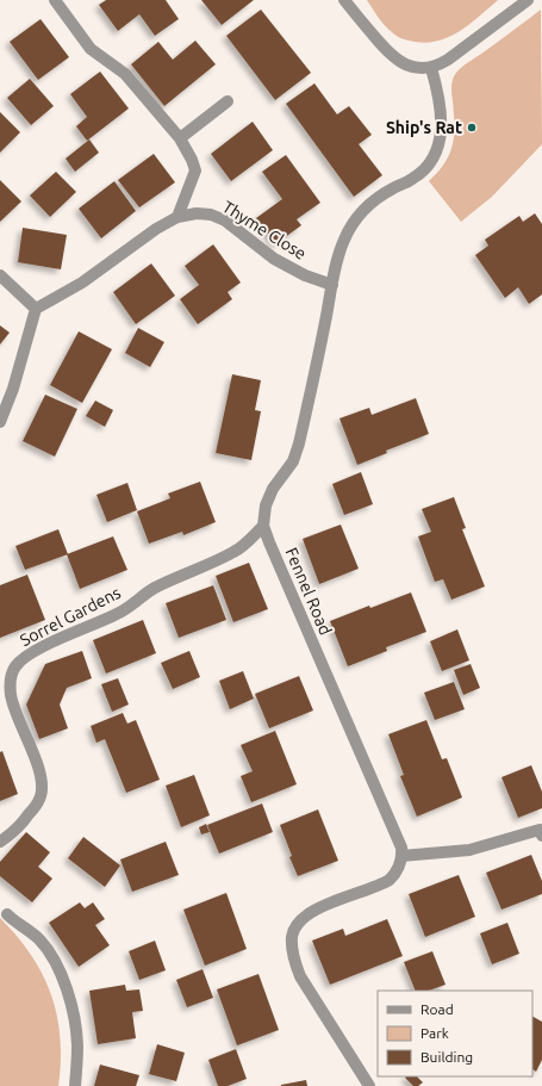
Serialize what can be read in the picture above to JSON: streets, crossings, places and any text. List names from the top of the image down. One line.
{"streets":{"street":["Thyme Close","Fennel Road","Sorrel Gardens"]},"crossings":[["Fennel Road","Sorrel Gardens"]],"places":["Ship's Rat"],"legend":["Road","Park","Building"]}
